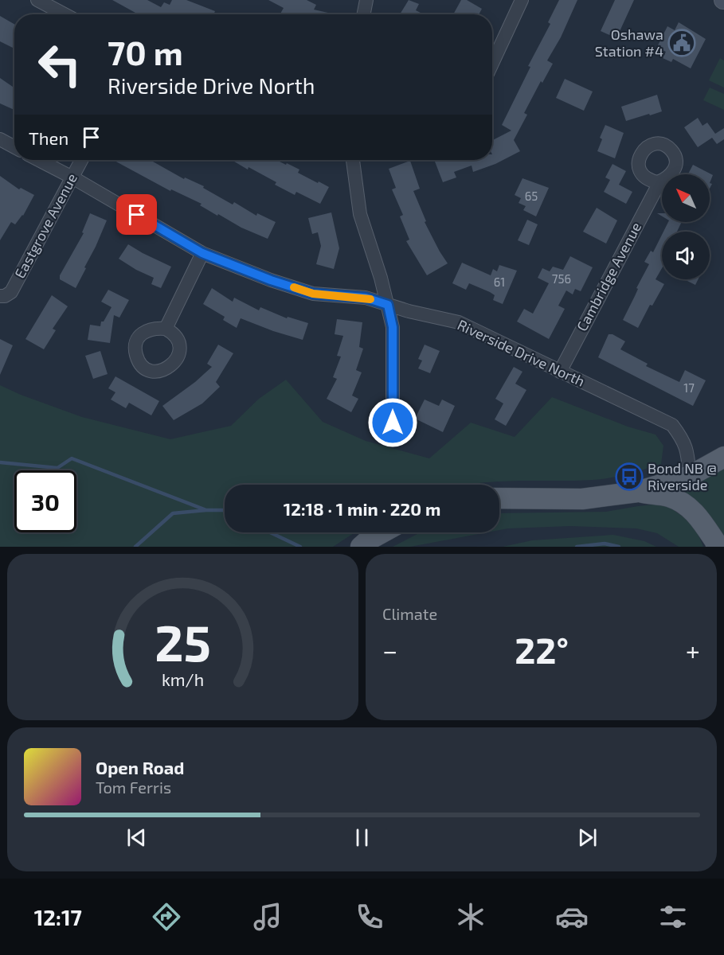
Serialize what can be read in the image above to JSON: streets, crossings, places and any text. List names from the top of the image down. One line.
{"streets":{"street":["Eastgrove Avenue","Cambridge Avenue","Riverside Drive North"]},"crossings":[["Eastgrove Avenue","Riverside Drive North"],["Cambridge Avenue","Riverside Drive North"]],"places":{"public building":["Oshawa Station #4"],"bus stop":["Bond NB @ Riverside"]},"house_numbers":["65","756","61","17"],"north":"top left","page":{"turn":["70 m","Riverside Drive North"],"then":"Then","limit":"30","trip":"12:18 · 1 min · 220 m","tile":"Climate","heat":["−","22°","+"],"song":["Open Road","Tom Ferris"],"tabs":"12:17","gauge":["25","km/h"]}}
